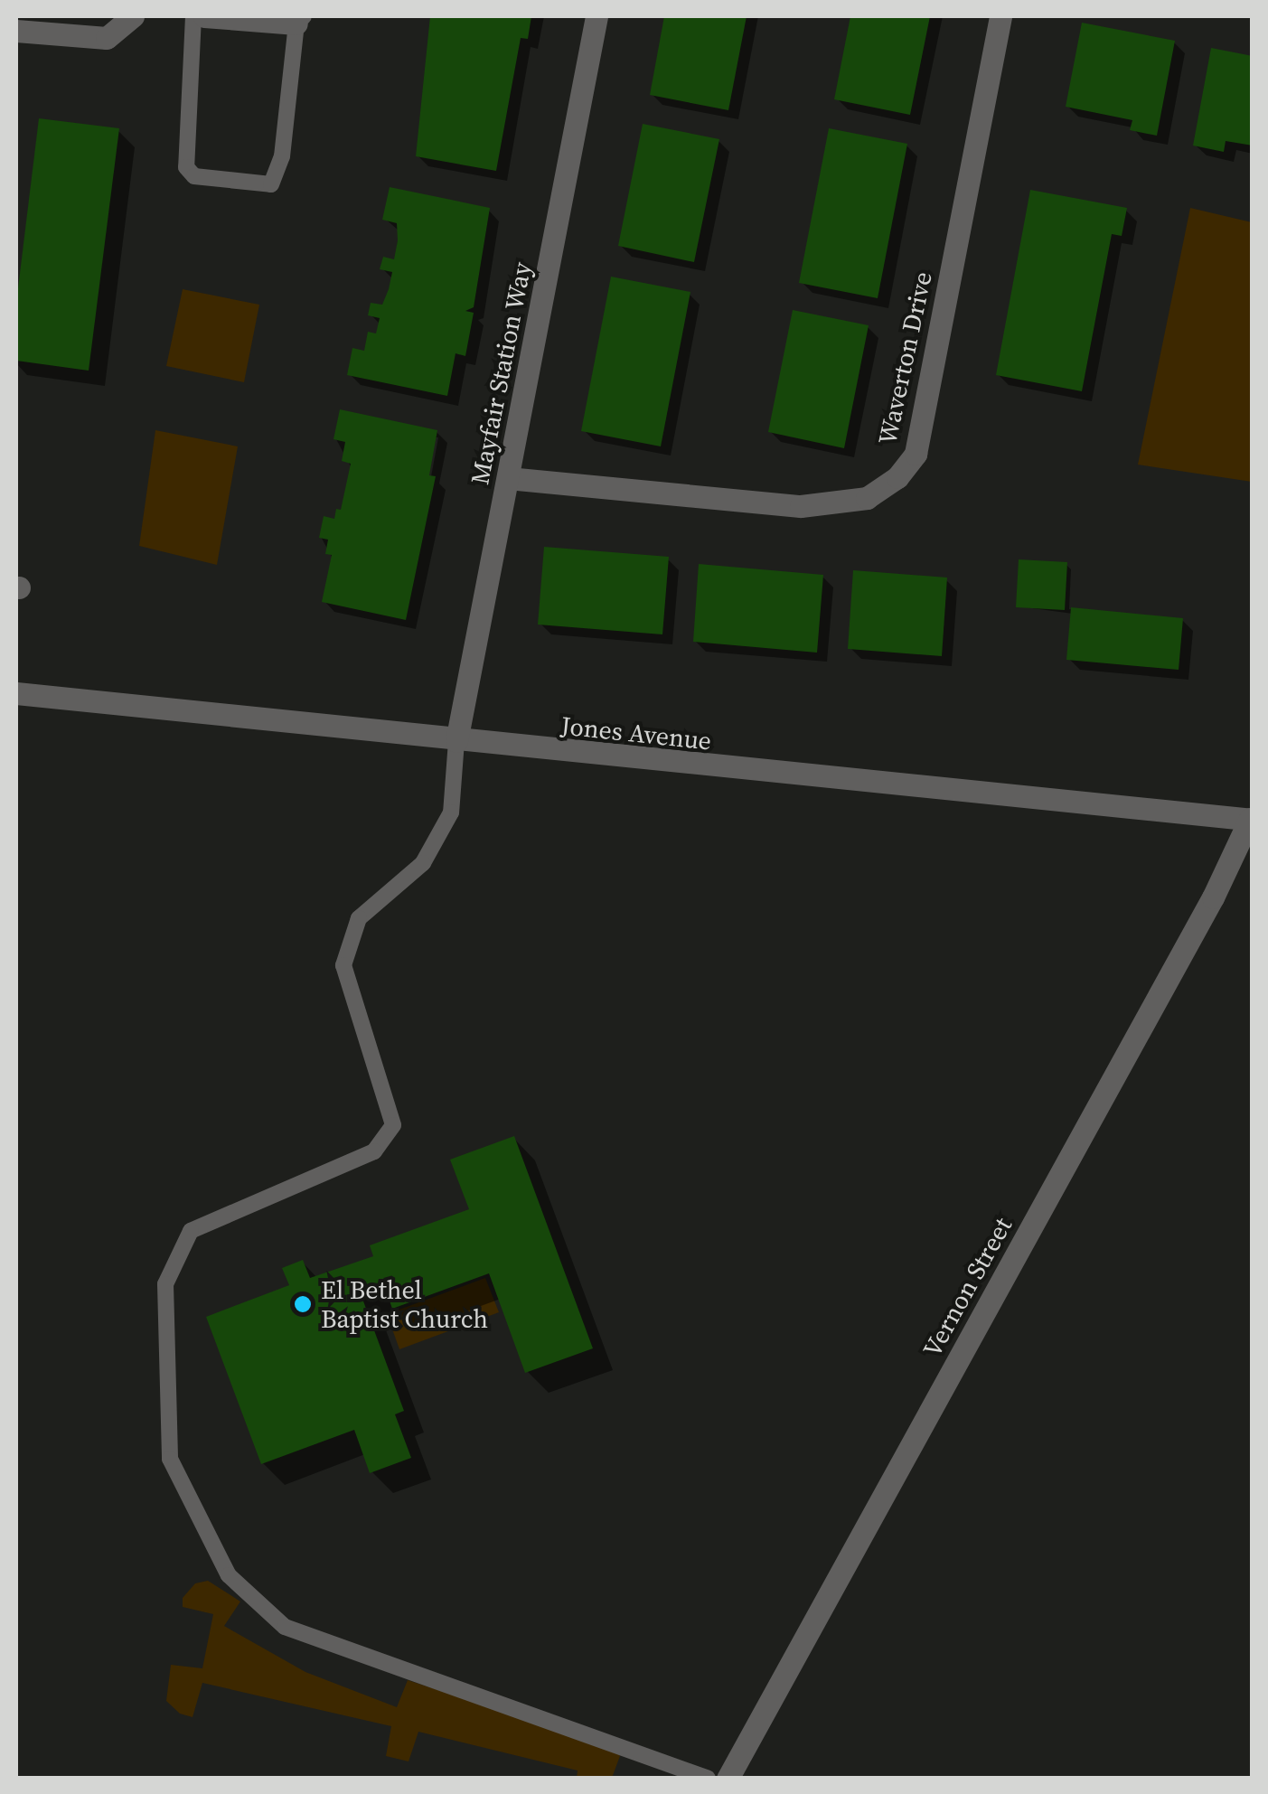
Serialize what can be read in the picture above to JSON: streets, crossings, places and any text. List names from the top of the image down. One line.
{"streets":{"street":["Waverton Drive","Mayfair Station Way","Jones Avenue","Vernon Street"]},"crossings":[["Waverton Drive","Mayfair Station Way"],["Mayfair Station Way","Jones Avenue"],["Jones Avenue","Vernon Street"]],"places":["El Bethel Baptist Church"]}
